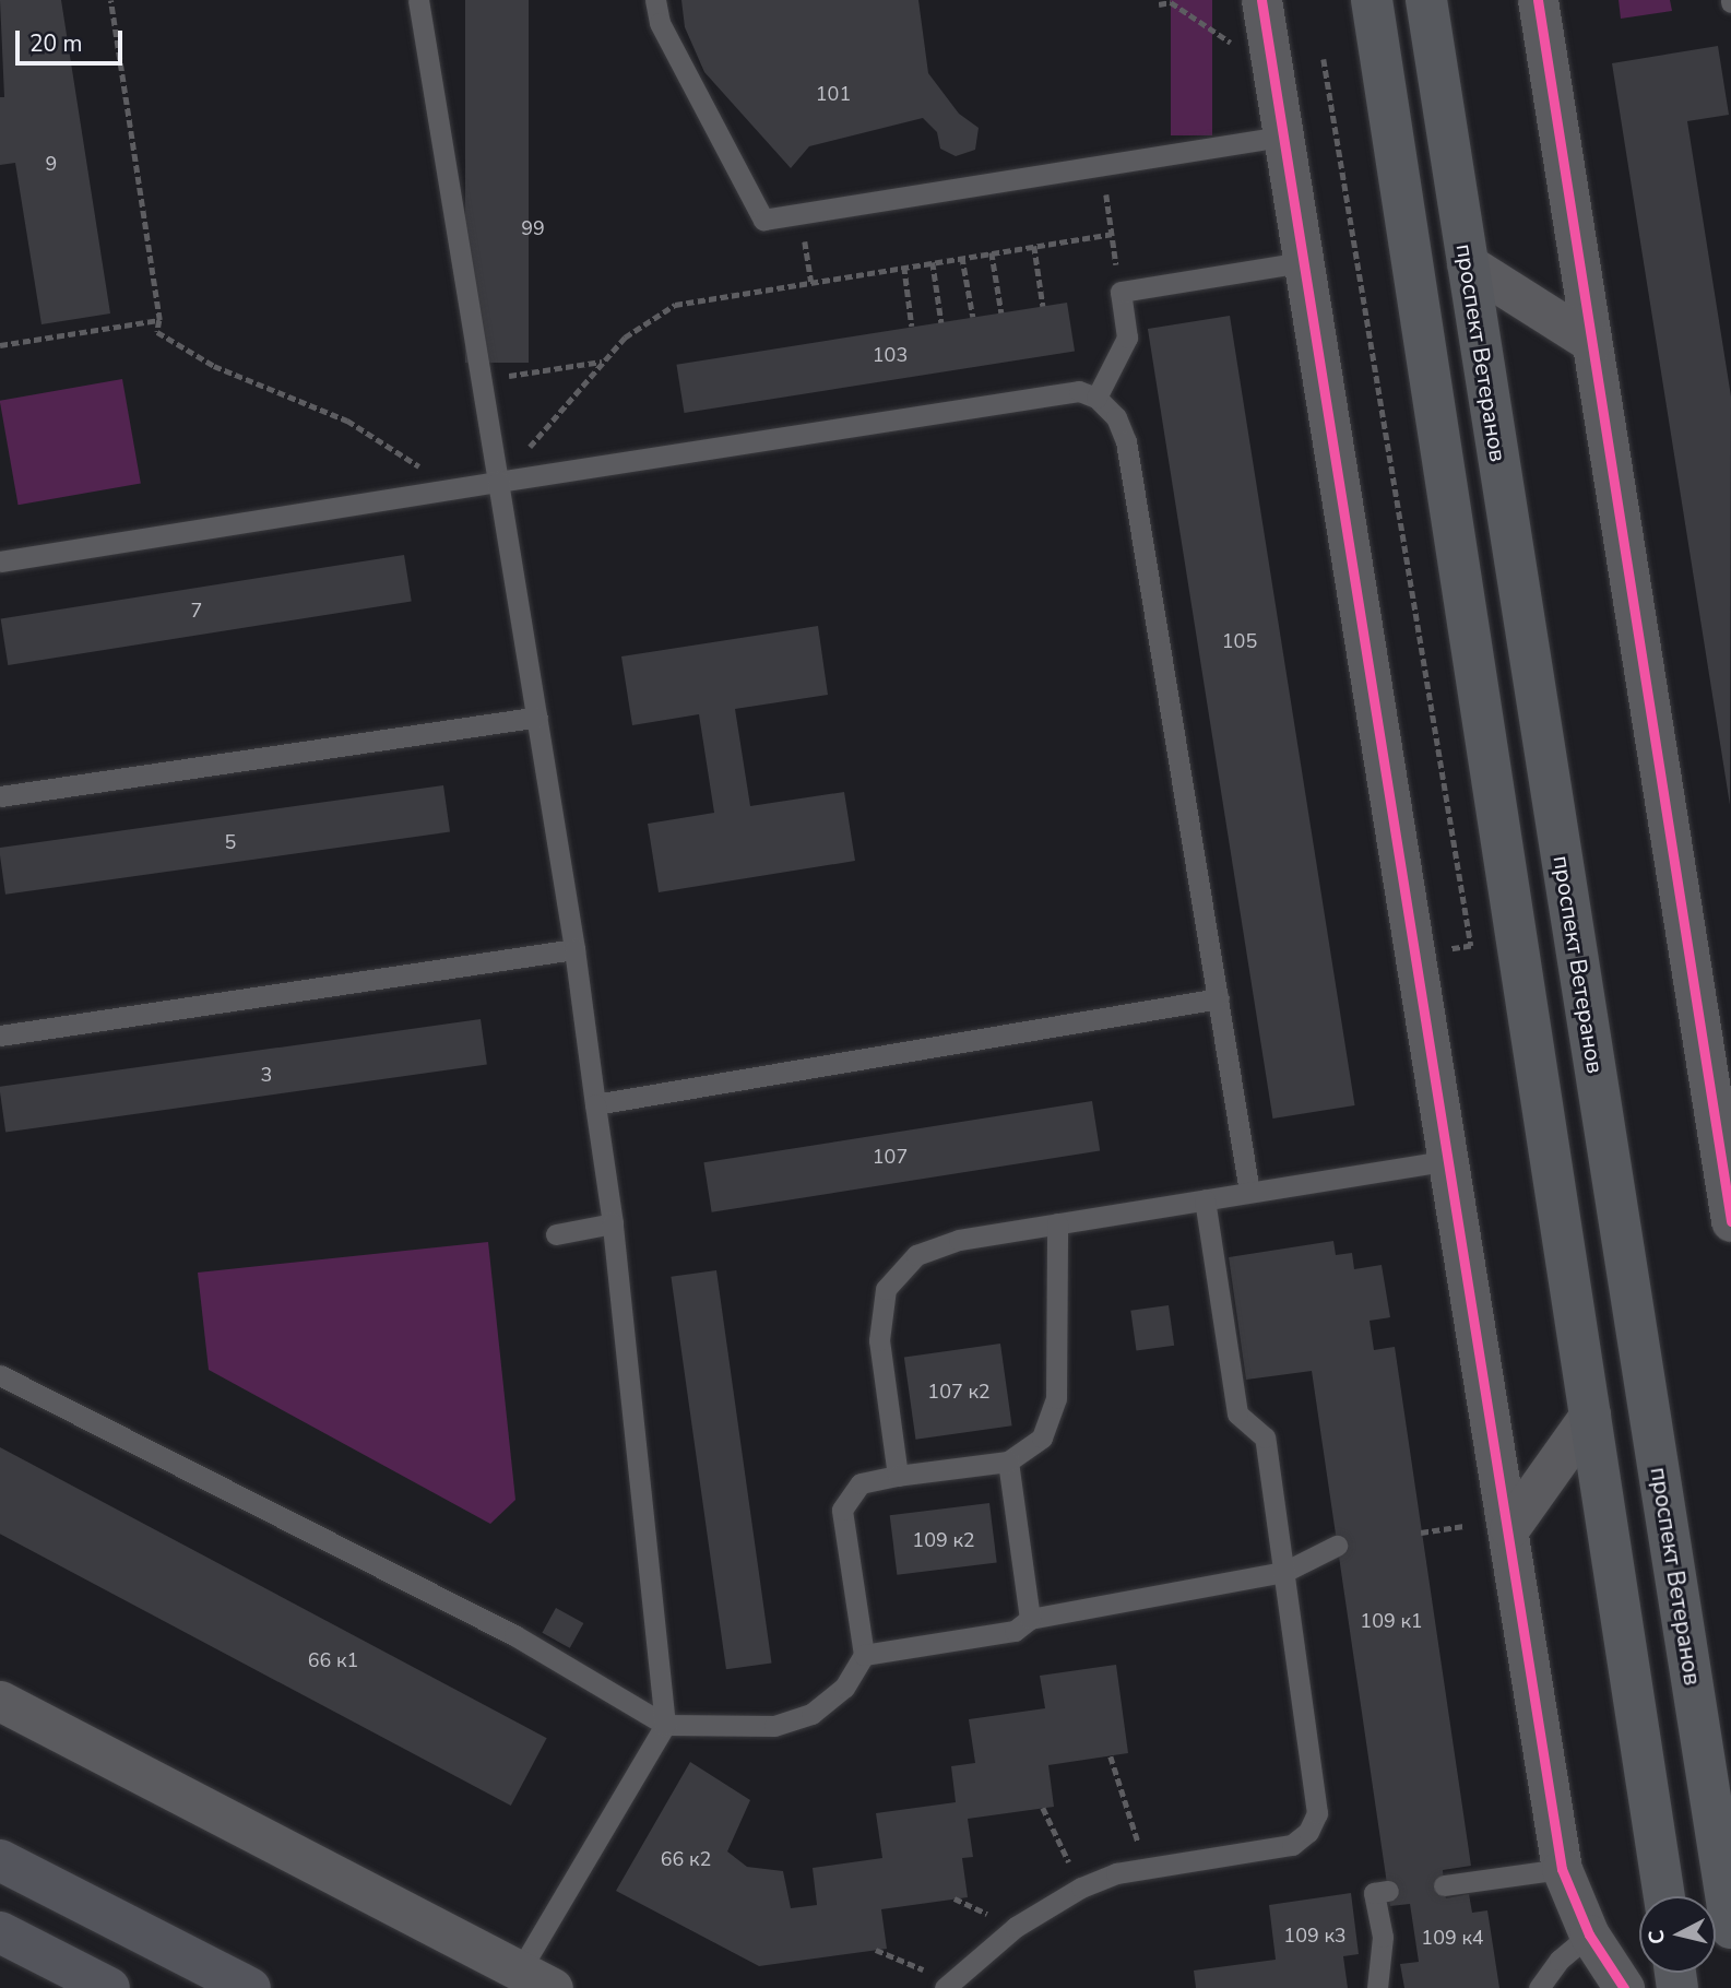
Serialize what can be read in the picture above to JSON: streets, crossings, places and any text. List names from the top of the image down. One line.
{"streets":{"main road":["проспект Ветеранов"]},"house_numbers":["101","9","99","103","7","105","5","3","107","107 к2","109 к2","109 к1","66 к1","66 к2","109 к3","109 к4"],"scale_bar":"20 m","north":"left"}
